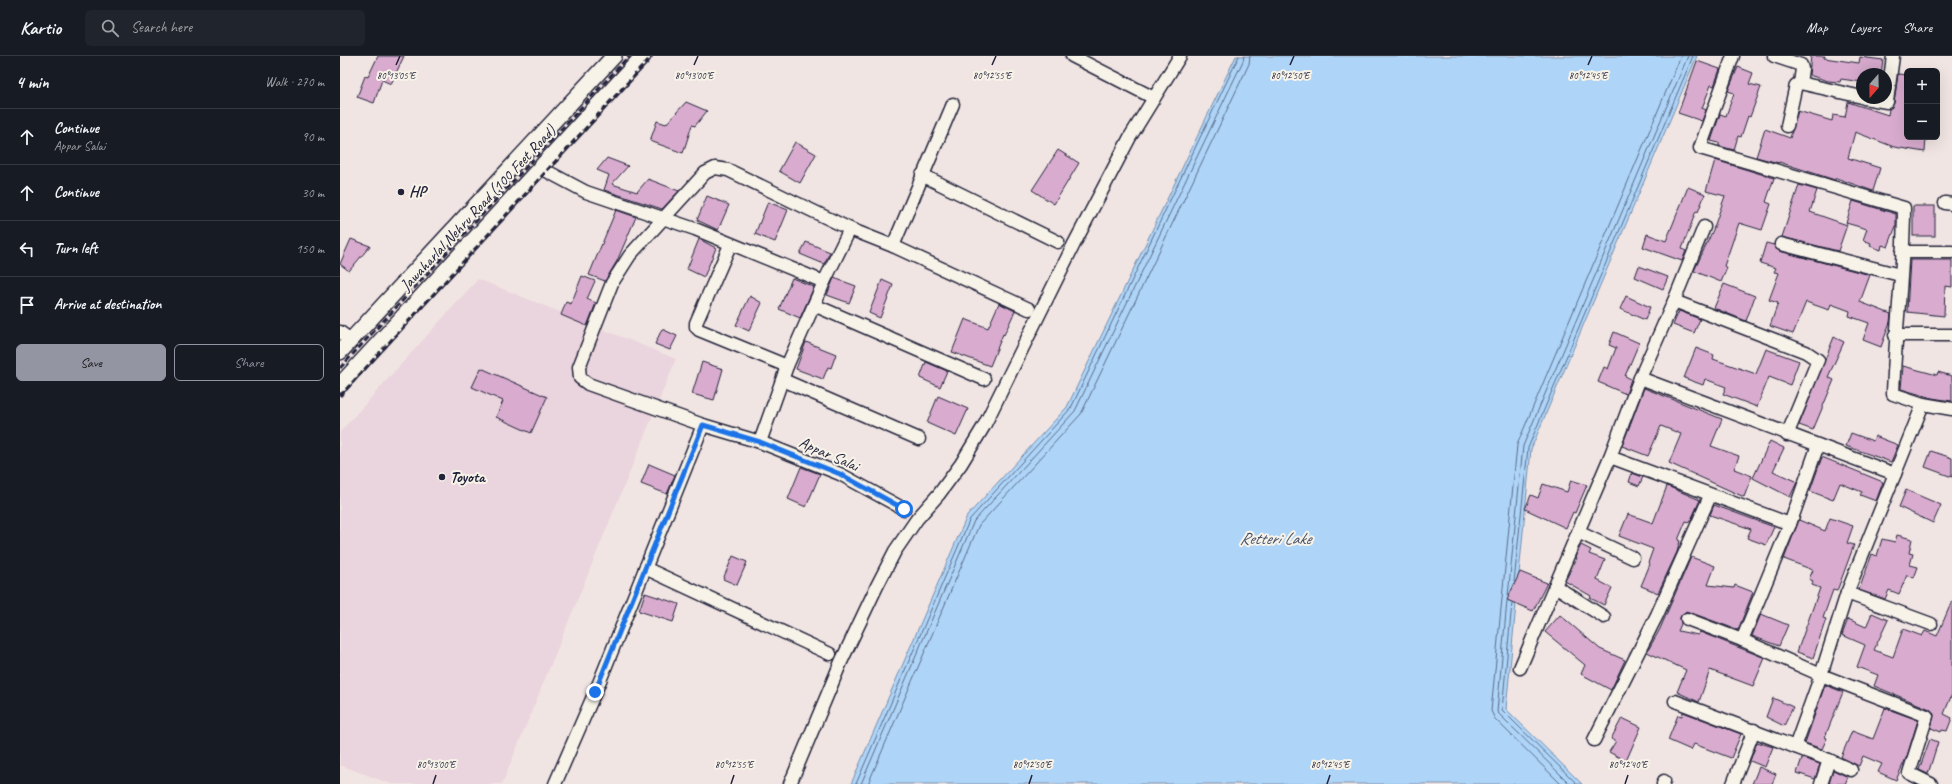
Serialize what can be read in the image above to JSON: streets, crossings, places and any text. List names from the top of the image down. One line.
{"streets":{"main road":["Jawaharlal Nehru Road (100 Feet Road)"],"street":["Appar Salai"]},"water":["Retteri Lake"],"places":["HP","Toyota"],"north":"bottom","page":{"header":"Kartio","search":"Search here","nav":["Map","Layers","Share"],"heading":["4 min","Walk · 270 m"],"map_buttons":["+","−"],"list":[["Continue","Appar Salai","90 m"],["Continue","30 m"],["Turn left","150 m"],"Arrive at destination"],"buttons":["Save","Share"]},"coordinates":["80°13'05\"E","80°12'45\"E","80°13'00\"E","80°12'55\"E","80°12'50\"E","80°12'40\"E"]}
